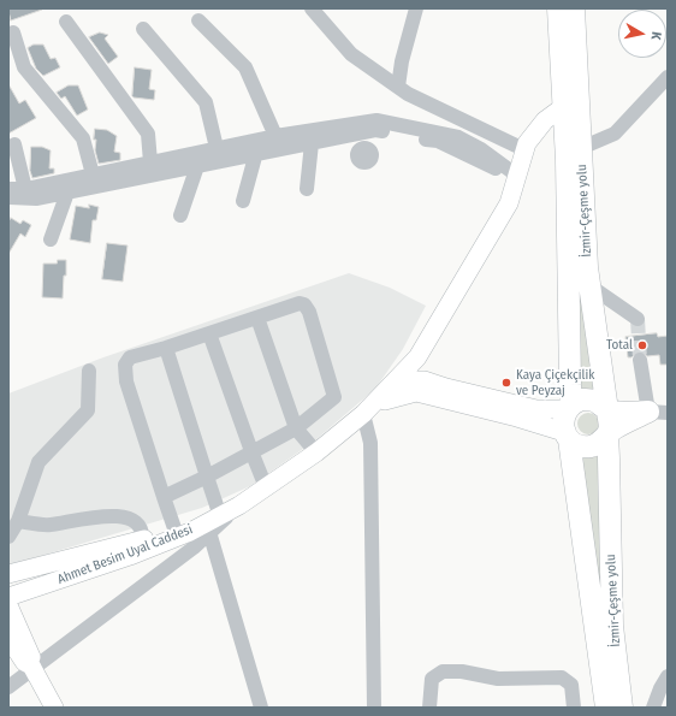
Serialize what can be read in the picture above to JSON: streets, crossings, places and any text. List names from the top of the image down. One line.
{"streets":{"highway":["İzmir-Çeşme yolu"],"main road":["Ahmet Besim Uyal Caddesi"]},"places":["Total","Kaya Çiçekçilik ve Peyzaj"],"north":"right"}
